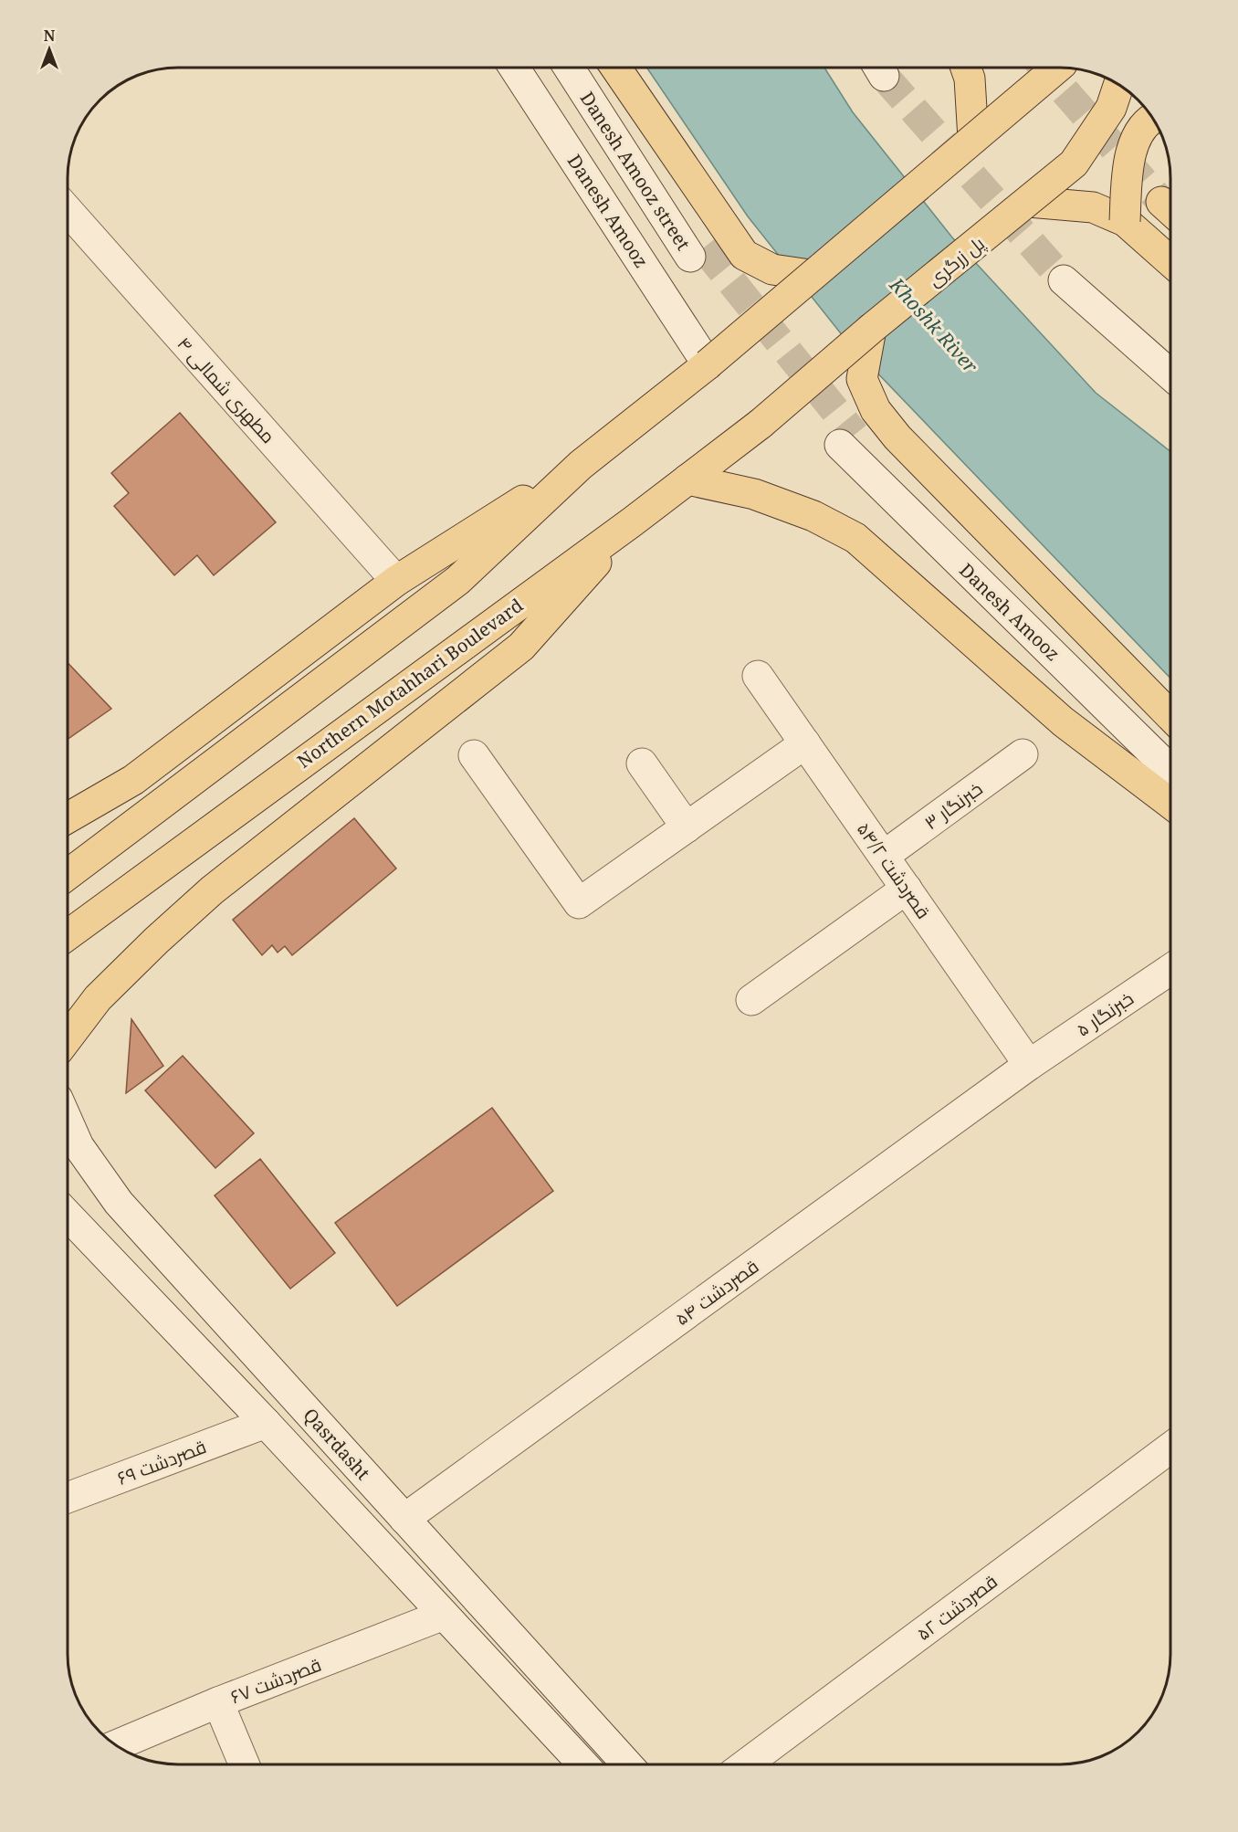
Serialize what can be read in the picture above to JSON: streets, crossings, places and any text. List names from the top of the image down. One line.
{"streets":{"main road":["پل زرگری","Northern Motahhari Boulevard"],"street":["Danesh Amooz street","Danesh Amooz","۴ مطهری شمالی","۳ خبرنگار","۵۴/۲ قصردشت","۵ خبرنگار","۵۴ قصردشت","Qasrdasht","۶۹ قصردشت","۵۲ قصردشت","۶۷ قصردشت"]},"crossings":[["پل زرگری","Northern Motahhari Boulevard"],["۳ خبرنگار","۵۴/۲ قصردشت"],["۵۴/۲ قصردشت","۵ خبرنگار"],["۵۴/۲ قصردشت","۵۴ قصردشت"],["۵ خبرنگار","۵۴ قصردشت"],["۵۴ قصردشت","Qasrdasht"],["Qasrdasht","۶۹ قصردشت"],["Qasrdasht","۶۷ قصردشت"]],"water":["Khoshk River"],"north":"top"}
